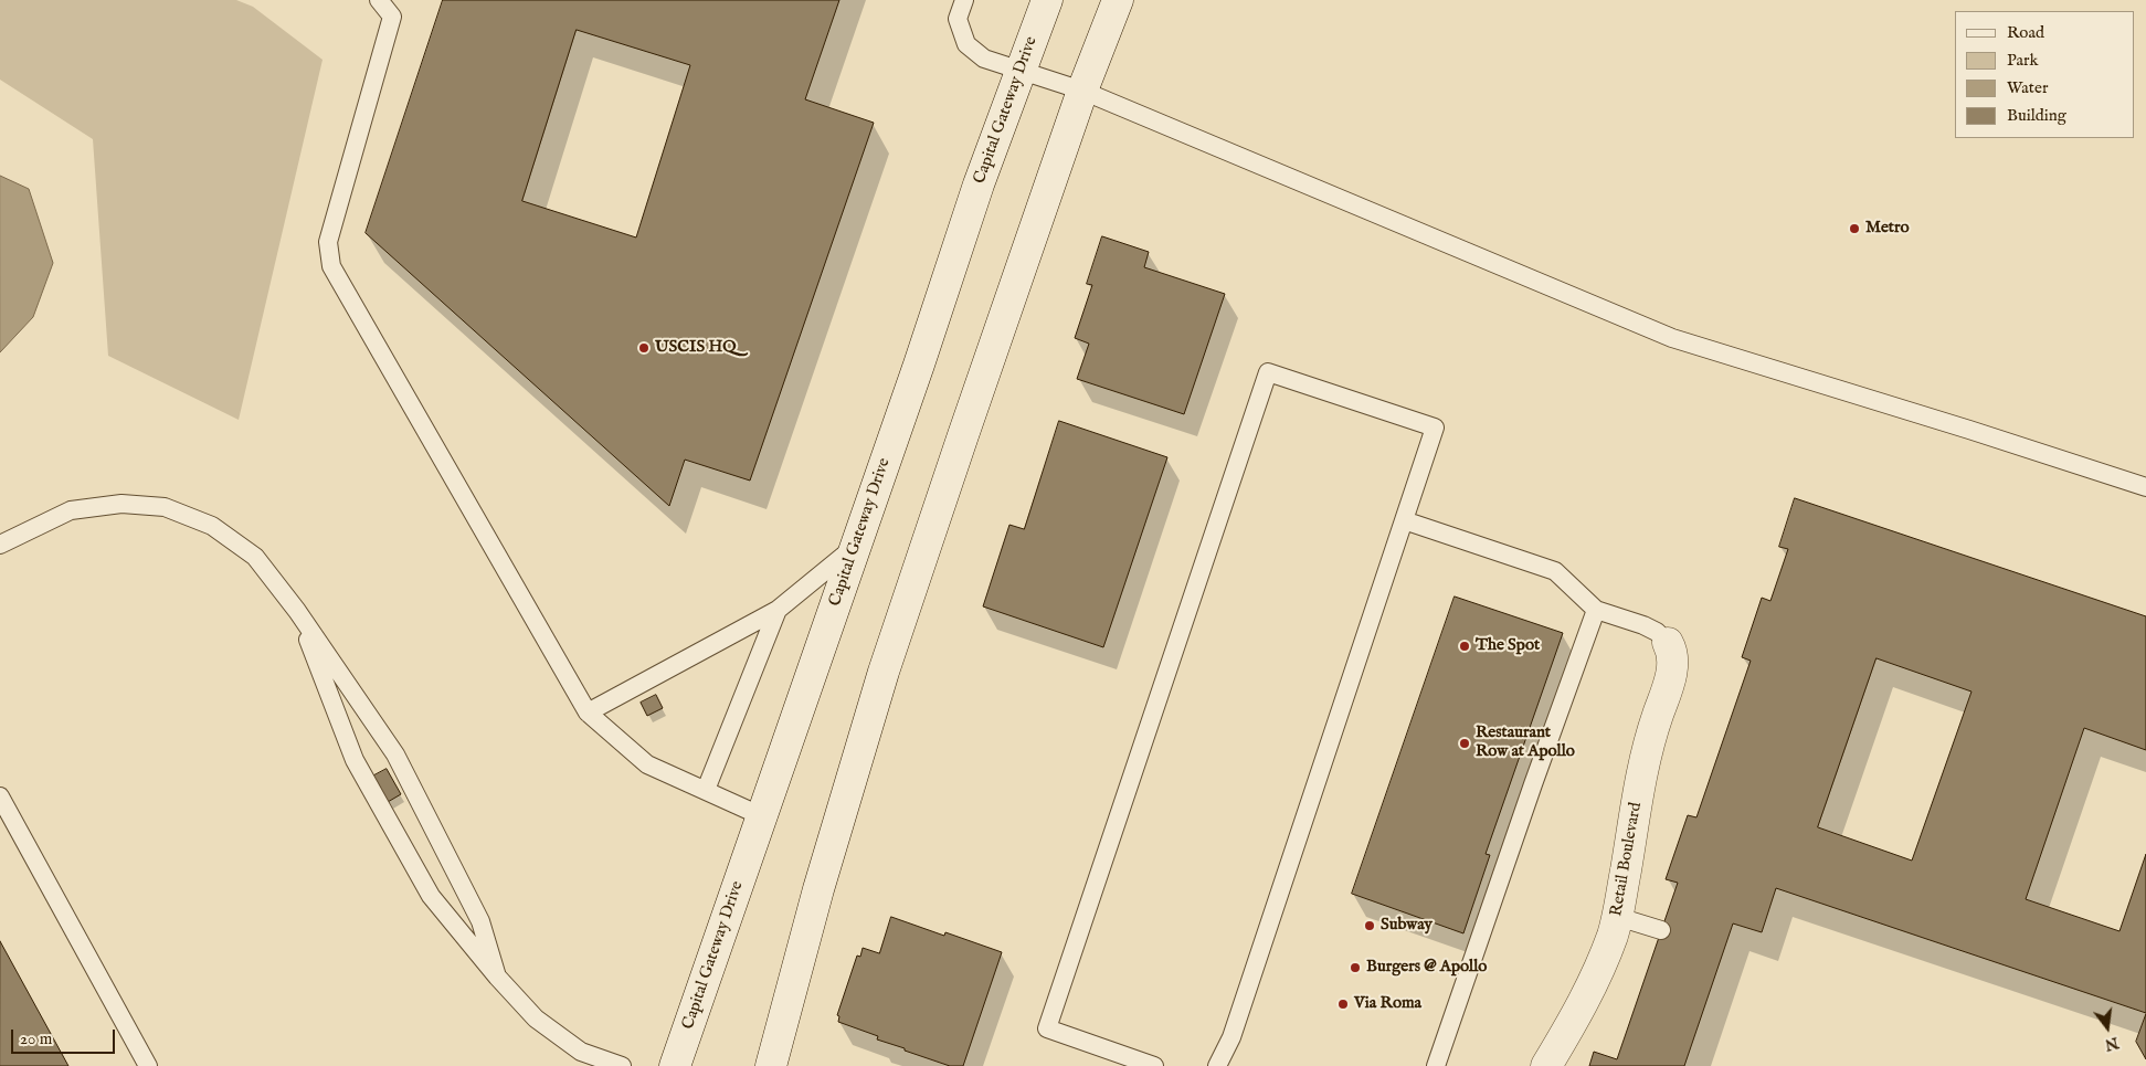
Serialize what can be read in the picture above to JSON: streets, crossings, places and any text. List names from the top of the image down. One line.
{"streets":{"street":["Capital Gateway Drive","Retail Boulevard"]},"places":["Metro","USCIS HQ","The Spot","Restaurant Row at Apollo","Subway","Burgers @ Apollo","Via Roma"],"legend":["Road","Park","Water","Building"],"scale_bar":"20 m","north":"bottom"}
